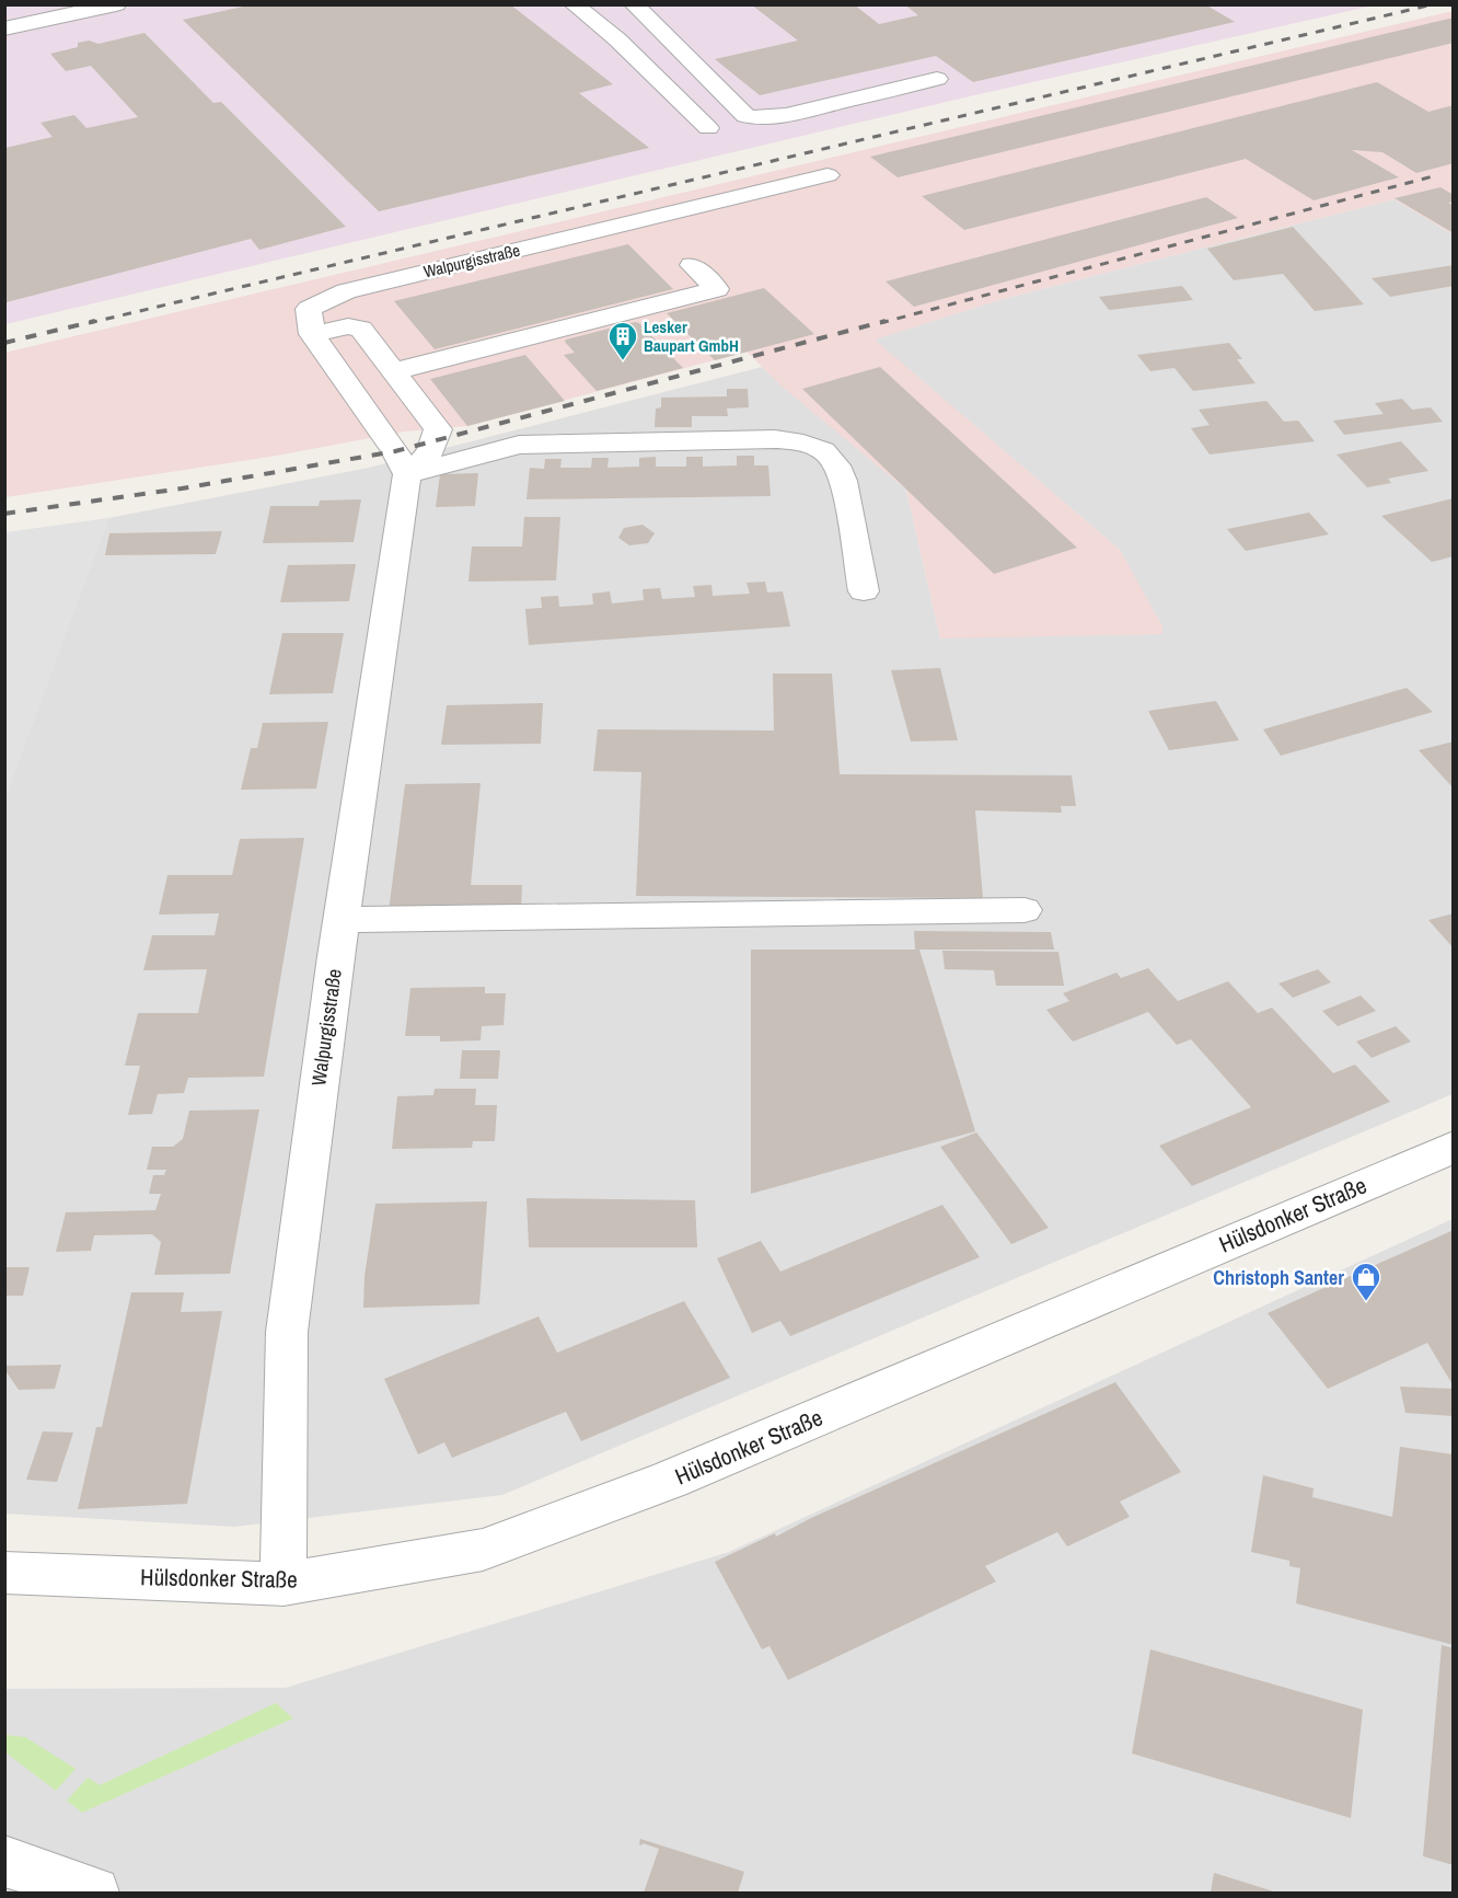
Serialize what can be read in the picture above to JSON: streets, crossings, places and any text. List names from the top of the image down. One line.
{"streets":{"street":["Walpurgisstraße","Hülsdonker Straße"]},"crossings":[["Walpurgisstraße","Hülsdonker Straße"]],"places":{"building":["Lesker Baupart GmbH"],"shop":["Christoph Santer"]}}
